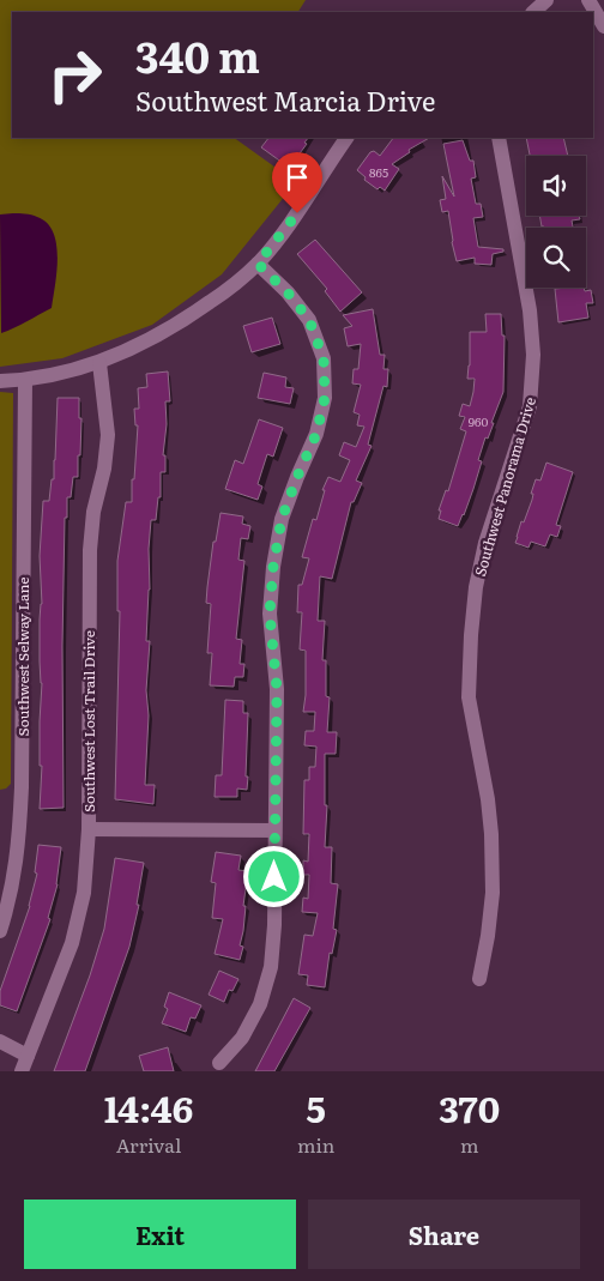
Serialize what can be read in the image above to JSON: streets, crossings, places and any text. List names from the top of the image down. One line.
{"streets":{"street":["Southwest Panorama Drive","Southwest Selway Lane","Southwest Lost Trail Drive"]},"house_numbers":["865","960"],"page":{"turn":["340 m","Southwest Marcia Drive"],"eta":["14:46","Arrival","5","min","370","m"],"buttons":["Exit","Share"]}}
